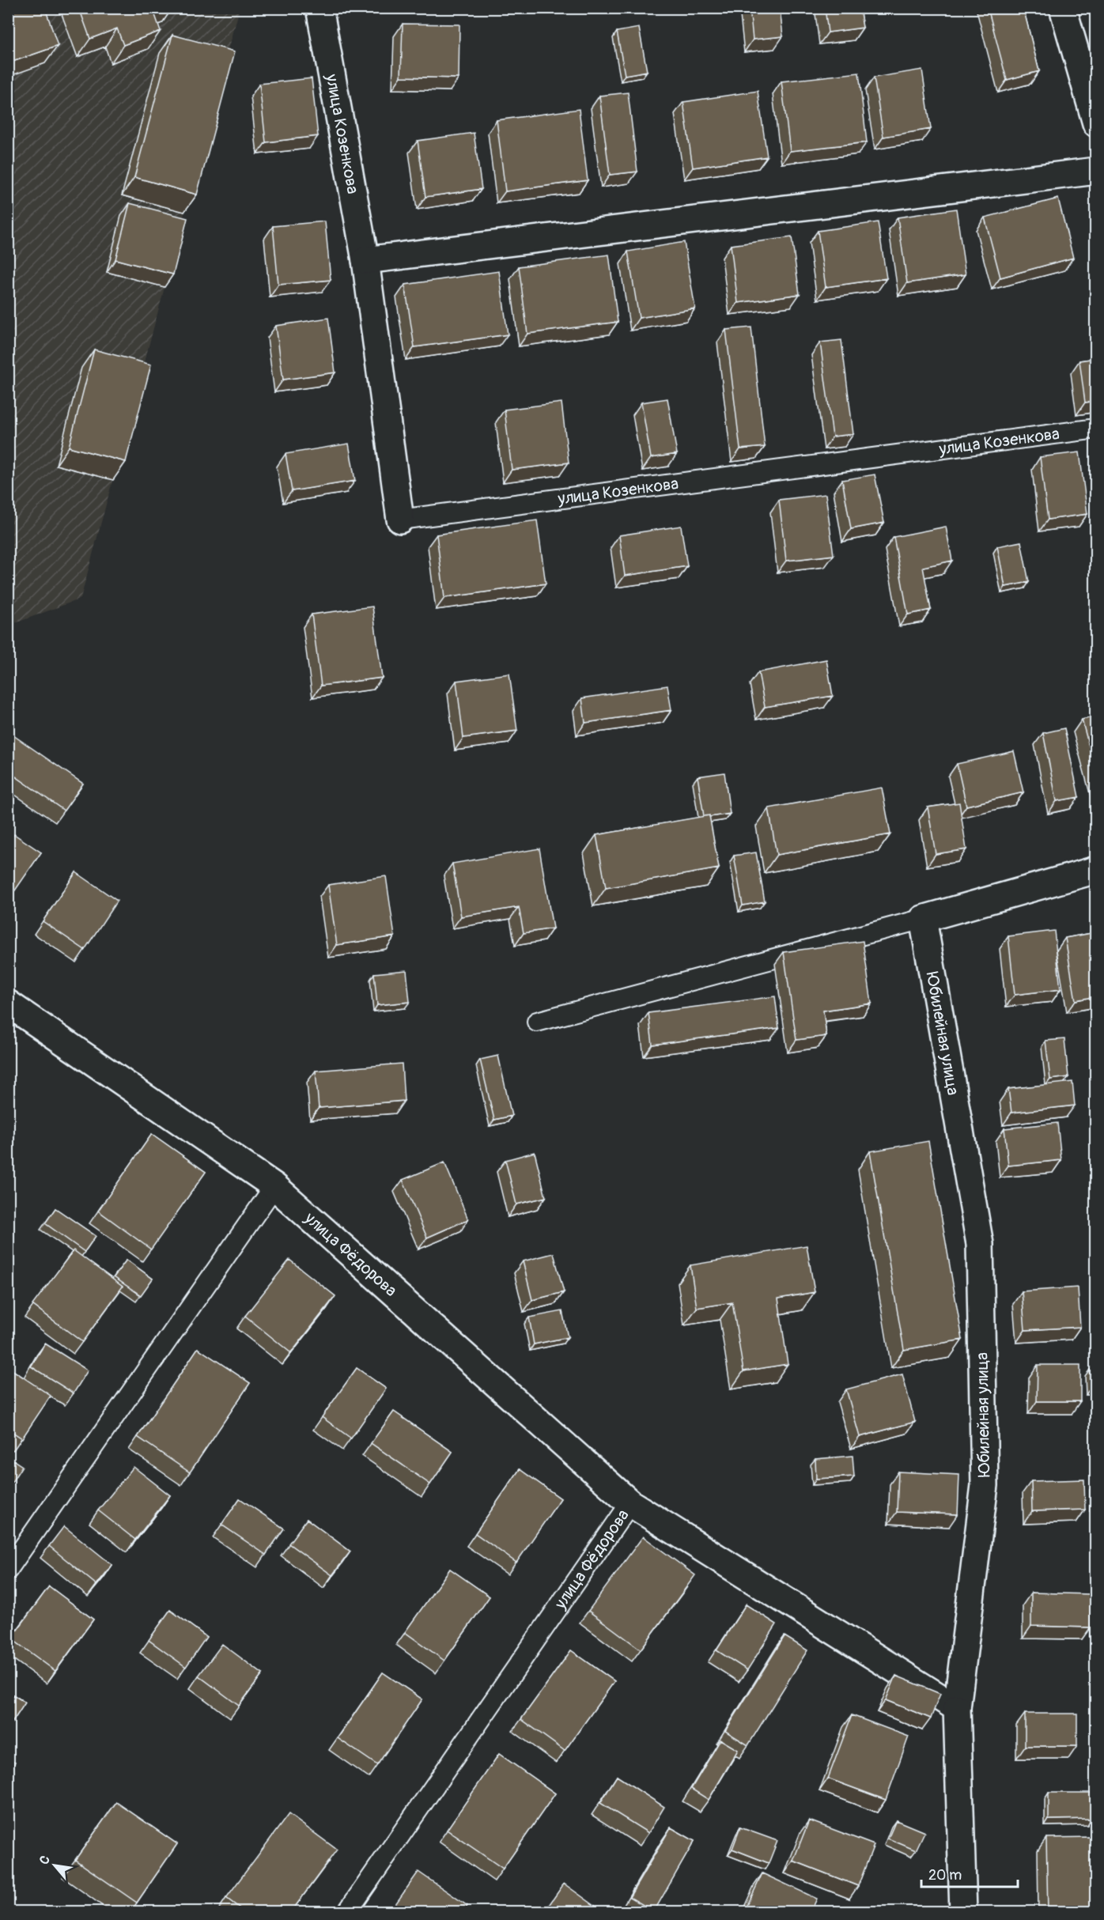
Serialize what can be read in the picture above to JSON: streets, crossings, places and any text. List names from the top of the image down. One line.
{"streets":{"street":["улица Козенкова","Юбилейная улица","улица Фёдорова"]},"scale_bar":"20 m","north":"top left"}
